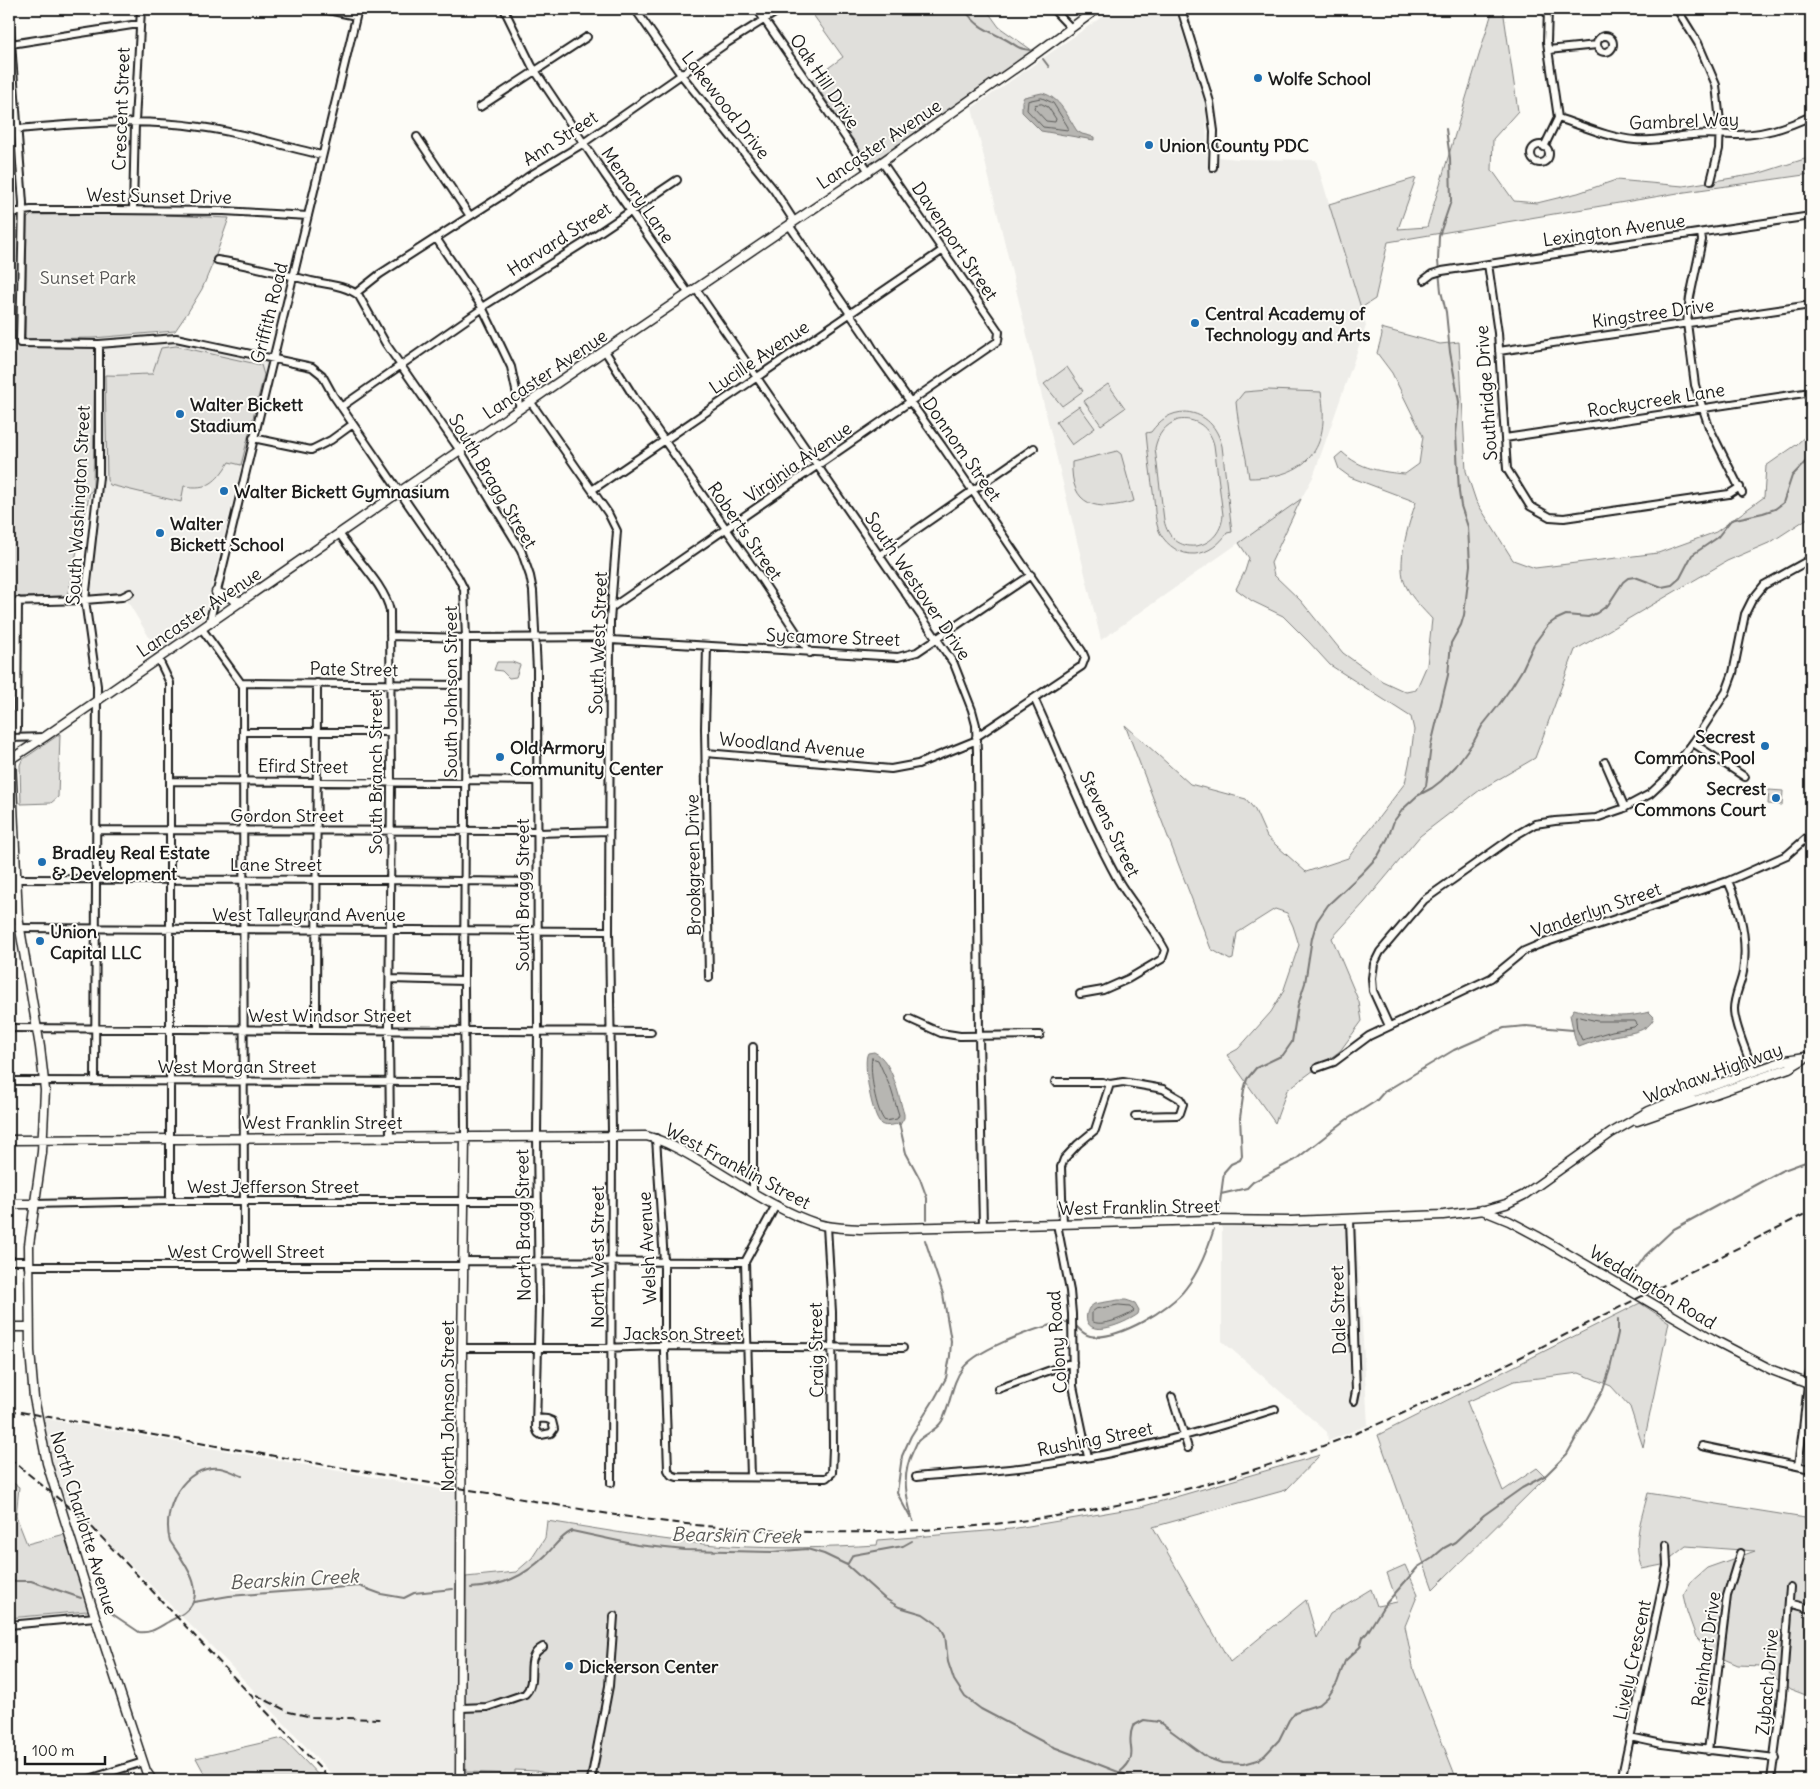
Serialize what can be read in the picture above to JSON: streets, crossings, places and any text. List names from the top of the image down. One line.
{"streets":{"main road":["Lancaster Avenue","Waxhaw Highway","West Franklin Street","West Jefferson Street","Weddington Road","North Johnson Street","North Charlotte Avenue"],"street":["Oak Hill Drive","Lakewood Drive","Crescent Street","Gambrel Way","Ann Street","Memory Lane","West Sunset Drive","Lexington Avenue","Harvard Street","Davenport Street","Griffith Road","Kingstree Drive","Lucille Avenue","Southridge Drive","Rockycreek Lane","Donnom Street","Virginia Avenue","South Bragg Street","South Washington Street","Roberts Street","South Westover Drive","Sycamore Street","South West Street","Pate Street","South Johnson Street","Woodland Avenue","Efird Street","South Branch Street","Gordon Street","Stevens Street","Lane Street","Brookgreen Drive","Vanderlyn Street","West Talleyrand Avenue","West Windsor Street","West Morgan Street","North Bragg Street","Welsh Avenue","West Crowell Street","North West Street","Dale Street","Jackson Street","Colony Road","Craig Street","Rushing Street","Reinhart Drive","Lively Crescent","Zybach Drive"]},"crossings":[["Oak Hill Drive","Ann Street"],["Oak Hill Drive","Lancaster Avenue"],["Lakewood Drive","Ann Street"],["Lakewood Drive","Lancaster Avenue"],["Lakewood Drive","Donnom Street"],["Crescent Street","West Sunset Drive"],["Ann Street","Memory Lane"],["Ann Street","South Bragg Street"],["Lancaster Avenue","Memory Lane"],["Lancaster Avenue","Davenport Street"],["Lancaster Avenue","Griffith Road"],["Lancaster Avenue","Donnom Street"],["Lancaster Avenue","South Bragg Street"],["Lancaster Avenue","South Washington Street"],["Lancaster Avenue","Roberts Street"],["Lancaster Avenue","South Westover Drive"],["Lancaster Avenue","South West Street"],["Lancaster Avenue","South Johnson Street"],["Lancaster Avenue","South Branch Street"],["Lancaster Avenue","North Charlotte Avenue"],["Memory Lane","Harvard Street"],["West Sunset Drive","Griffith Road"],["West Sunset Drive","South Johnson Street"],["Lexington Avenue","Southridge Drive"],["Harvard Street","South Bragg Street"],["Harvard Street","South Johnson Street"],["Davenport Street","Lucille Avenue"],["Davenport Street","Virginia Avenue"],["Griffith Road","South Johnson Street"],["Kingstree Drive","Southridge Drive"],["Lucille Avenue","Donnom Street"],["Lucille Avenue","Roberts Street"],["Lucille Avenue","South Westover Drive"],["Lucille Avenue","South West Street"],["Southridge Drive","Rockycreek Lane"],["Donnom Street","Virginia Avenue"],["Donnom Street","Sycamore Street"],["Donnom Street","Woodland Avenue"],["Virginia Avenue","Roberts Street"],["Virginia Avenue","South Westover Drive"],["Virginia Avenue","South West Street"],["South Bragg Street","Sycamore Street"],["South Bragg Street","Efird Street"],["South Bragg Street","Gordon Street"],["South Bragg Street","Lane Street"],["South Bragg Street","West Talleyrand Avenue"],["South Bragg Street","West Windsor Street"],["South Bragg Street","North Bragg Street"],["South Washington Street","South Johnson Street"],["South Washington Street","Gordon Street"],["South Washington Street","Lane Street"],["South Washington Street","West Talleyrand Avenue"],["South Washington Street","West Windsor Street"],["South Washington Street","West Morgan Street"],["Roberts Street","Sycamore Street"],["South Westover Drive","Sycamore Street"],["South Westover Drive","Woodland Avenue"],["South Westover Drive","West Franklin Street"],["Sycamore Street","South West Street"],["Sycamore Street","South Johnson Street"],["Sycamore Street","Woodland Avenue"],["Sycamore Street","South Branch Street"],["South West Street","Gordon Street"],["South West Street","West Talleyrand Avenue"],["South West Street","West Windsor Street"],["South West Street","North West Street"],["Pate Street","South Johnson Street"],["Pate Street","South Branch Street"],["South Johnson Street","Efird Street"],["South Johnson Street","Gordon Street"],["South Johnson Street","Lane Street"],["South Johnson Street","West Talleyrand Avenue"],["South Johnson Street","West Windsor Street"],["South Johnson Street","North Johnson Street"],["Woodland Avenue","Stevens Street"],["Woodland Avenue","Brookgreen Drive"],["Efird Street","South Branch Street"],["South Branch Street","Gordon Street"],["South Branch Street","Lane Street"],["South Branch Street","West Talleyrand Avenue"],["South Branch Street","West Windsor Street"],["South Branch Street","West Morgan Street"],["South Branch Street","West Franklin Street"],["Lane Street","North Charlotte Avenue"],["West Talleyrand Avenue","North Charlotte Avenue"],["West Windsor Street","North Bragg Street"],["West Windsor Street","North West Street"],["West Windsor Street","North Johnson Street"],["West Windsor Street","North Charlotte Avenue"],["West Morgan Street","North Johnson Street"],["West Morgan Street","North Charlotte Avenue"],["Waxhaw Highway","West Franklin Street"],["Waxhaw Highway","Weddington Road"],["West Franklin Street","North Bragg Street"],["West Franklin Street","Welsh Avenue"],["West Franklin Street","North West Street"],["West Franklin Street","Weddington Road"],["West Franklin Street","Dale Street"],["West Franklin Street","Colony Road"],["West Franklin Street","Craig Street"],["West Franklin Street","North Johnson Street"],["West Franklin Street","North Charlotte Avenue"],["West Jefferson Street","North Bragg Street"],["West Jefferson Street","North Johnson Street"],["West Jefferson Street","North Charlotte Avenue"],["North Bragg Street","West Crowell Street"],["North Bragg Street","Jackson Street"],["Welsh Avenue","West Crowell Street"],["Welsh Avenue","Jackson Street"],["Welsh Avenue","Craig Street"],["West Crowell Street","North West Street"],["West Crowell Street","North Johnson Street"],["West Crowell Street","North Charlotte Avenue"],["North West Street","Jackson Street"],["Jackson Street","Craig Street"],["Jackson Street","North Johnson Street"],["Colony Road","Rushing Street"]],"water":["Bearskin Creek"],"parks":["Sunset Park"],"places":["Wolfe School","Union County PDC","Central Academy of Technology and Arts","Walter Bickett Stadium","Walter Bickett Gymnasium","Walter Bickett School","Secrest Commons Pool","Old Armory Community Center","Secrest Commons Court","Bradley Real Estate & Development","Union Capital LLC","Dickerson Center"],"scale_bar":"100 m"}
